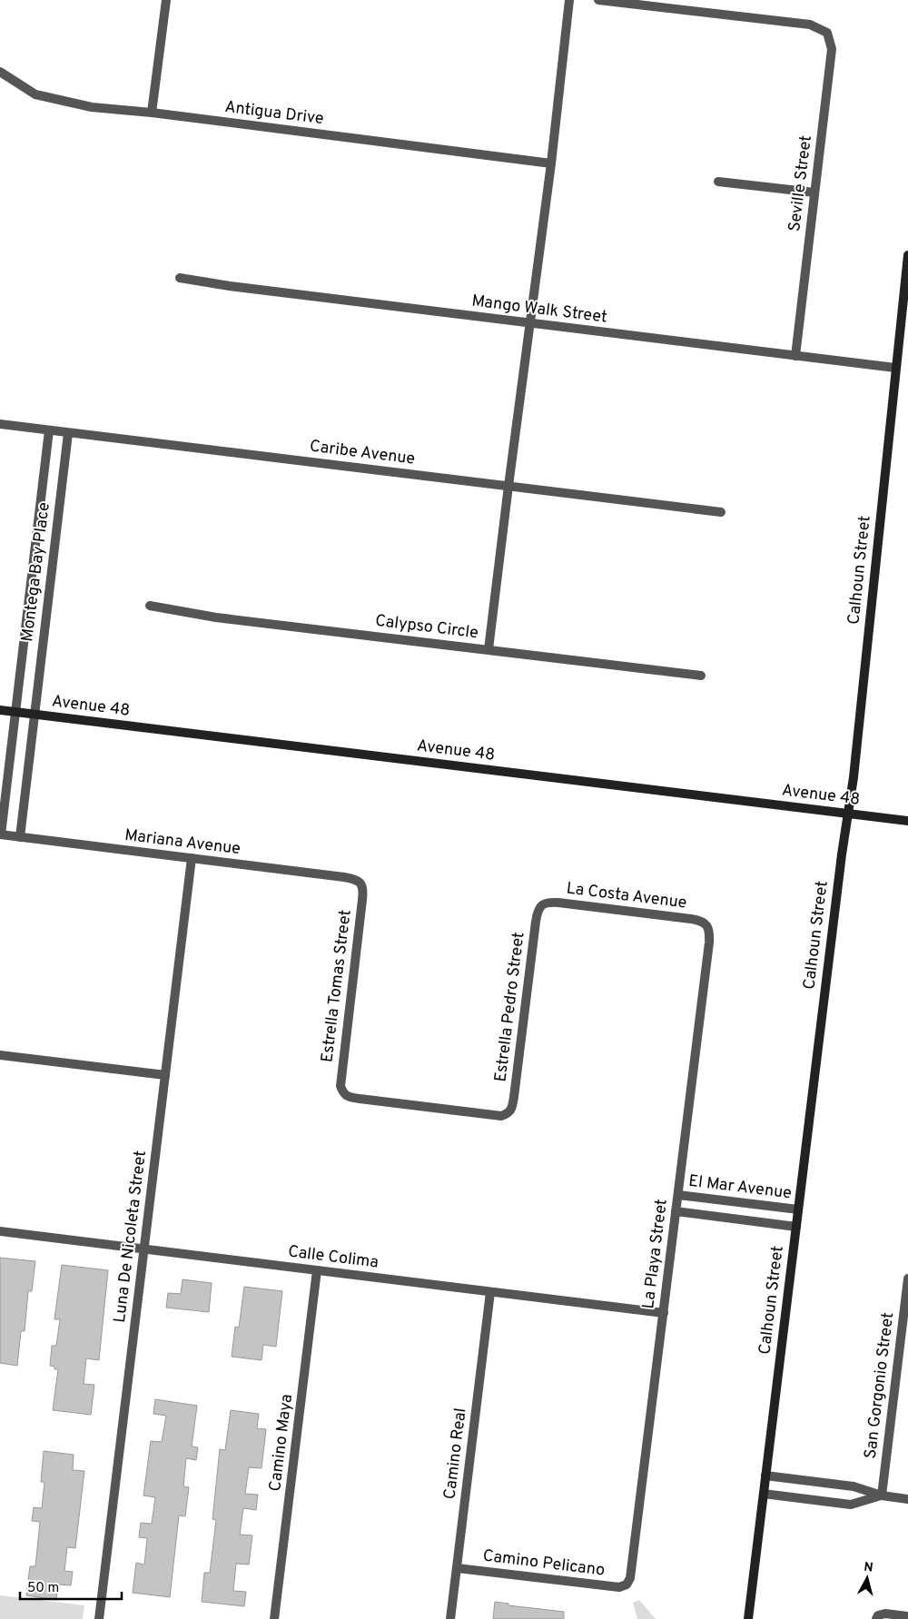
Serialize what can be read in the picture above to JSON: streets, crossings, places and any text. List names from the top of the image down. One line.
{"streets":{"street":["Antigua Drive","Seville Street","Mango Walk Street","Caribe Avenue","Calhoun Street","Montega Bay Place","Calypso Circle","Avenue 48","Mariana Avenue","La Costa Avenue","Estrella Tomas Street","Estrella Pedro Street","El Mar Avenue","Luna De Nicoleta Street","La Playa Street","Calle Colima","San Gorgonio Street","Camino Maya","Camino Real","Camino Pelicano"]},"crossings":[["Seville Street","Mango Walk Street"],["Mango Walk Street","Calhoun Street"],["Caribe Avenue","Montega Bay Place"],["Calhoun Street","Avenue 48"],["Calhoun Street","El Mar Avenue"],["Montega Bay Place","Avenue 48"],["Montega Bay Place","Mariana Avenue"],["Mariana Avenue","Estrella Tomas Street"],["Mariana Avenue","Luna De Nicoleta Street"],["La Costa Avenue","Estrella Pedro Street"],["La Costa Avenue","La Playa Street"],["Estrella Tomas Street","Estrella Pedro Street"],["El Mar Avenue","La Playa Street"],["Luna De Nicoleta Street","Calle Colima"],["La Playa Street","Calle Colima"],["La Playa Street","Camino Pelicano"],["Calle Colima","Camino Maya"],["Calle Colima","Camino Real"],["Camino Real","Camino Pelicano"]],"scale_bar":"50 m","north":"top"}
